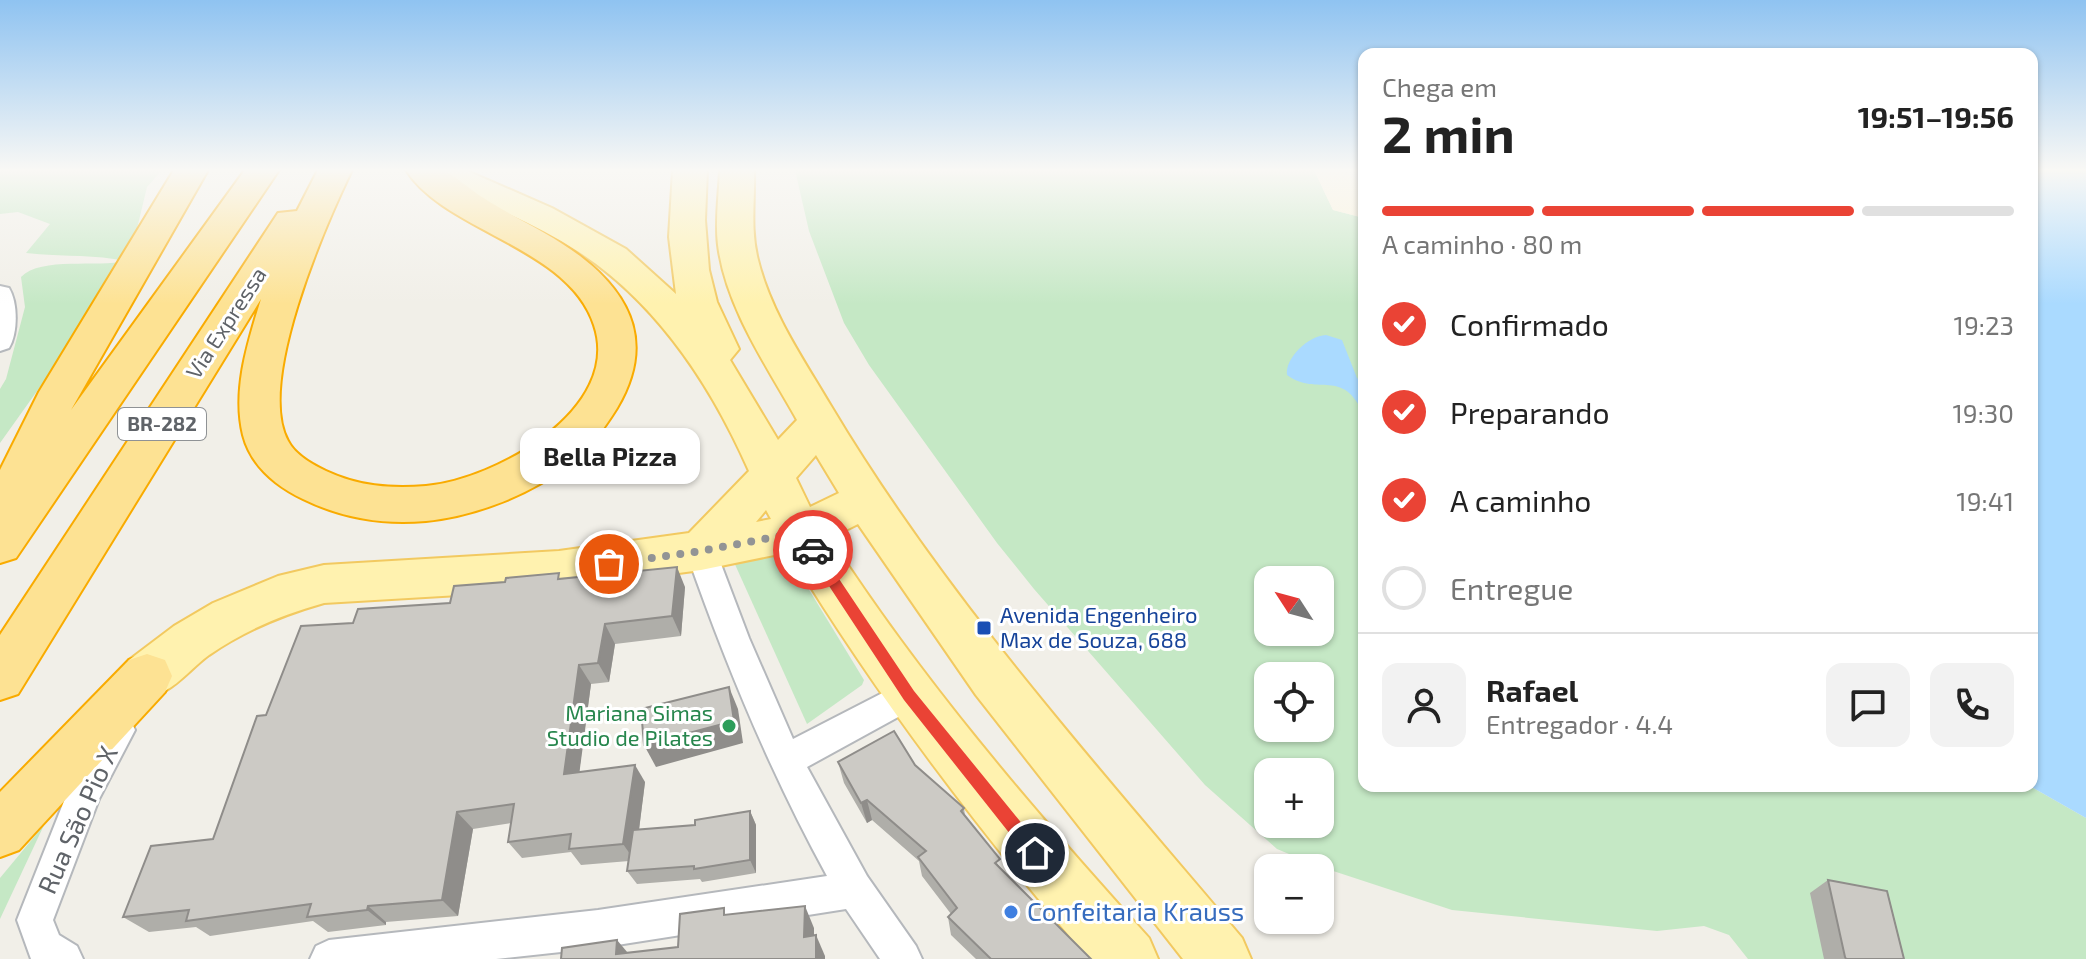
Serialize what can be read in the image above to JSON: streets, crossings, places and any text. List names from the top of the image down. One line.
{"streets":{"highway":["Via Expressa","BR-282"],"street":["Rua São Pio X"]},"places":{"other":["Bella Pizza","Mariana Simas Studio de Pilates","Confeitaria Krauss"],"transit":["Avenida Engenheiro Max de Souza, 688"]},"north":"top left","page":{"heading":["2 min","Chega em","19:51–19:56"],"panel":["Rafael","Entregador · 4.4"],"bar":"A caminho · 80 m","list":[["Confirmado","19:23"],["Preparando","19:30"],["A caminho","19:41"],"Entregue"],"bubble":"Bella Pizza","map_buttons":["+","−"]}}
